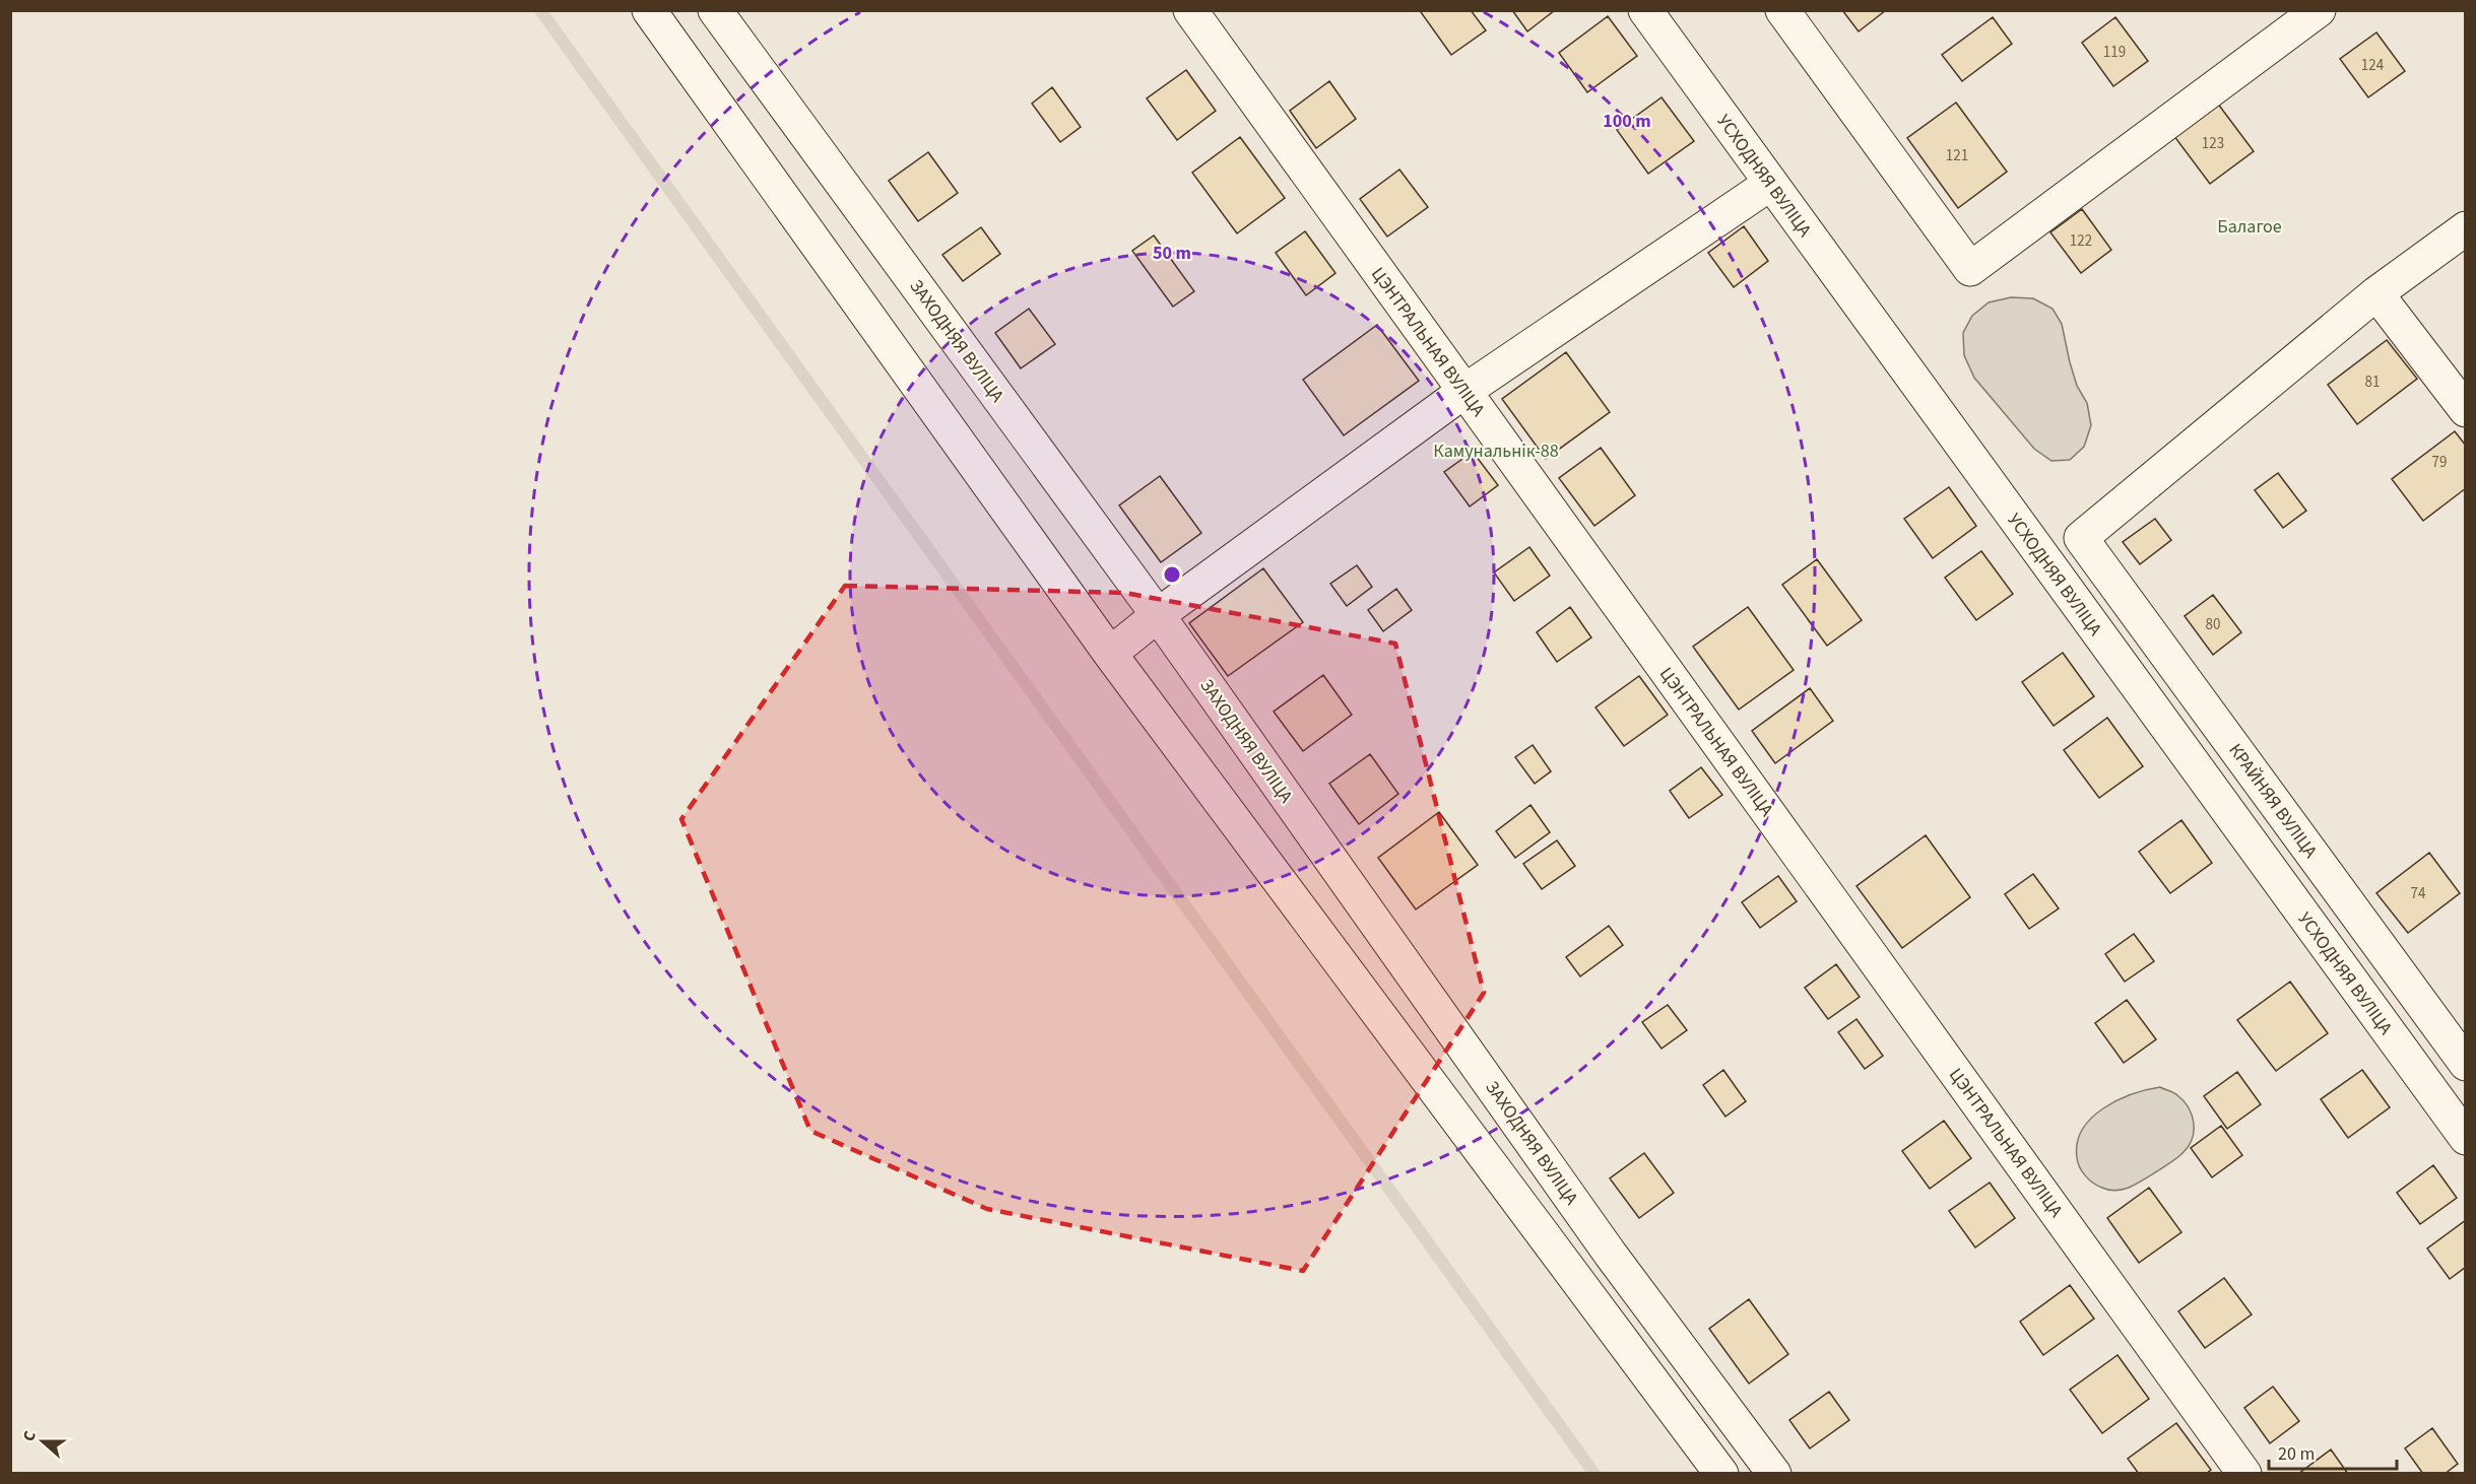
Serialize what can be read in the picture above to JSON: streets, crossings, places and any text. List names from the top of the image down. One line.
{"streets":{"street":["УСХОДНЯЯ ВУЛІЦА","ЗАХОДНЯЯ ВУЛІЦА","ЦЭНТРАЛЬНАЯ ВУЛІЦА","КРАЙНЯЯ ВУЛІЦА"]},"parks":["Балагое","Камунальнік-88"],"house_numbers":["119","124","123","121","122","81","79","80","74"],"scale_bar":"20 m","north":"left","rings":["100 m","50 m"]}
